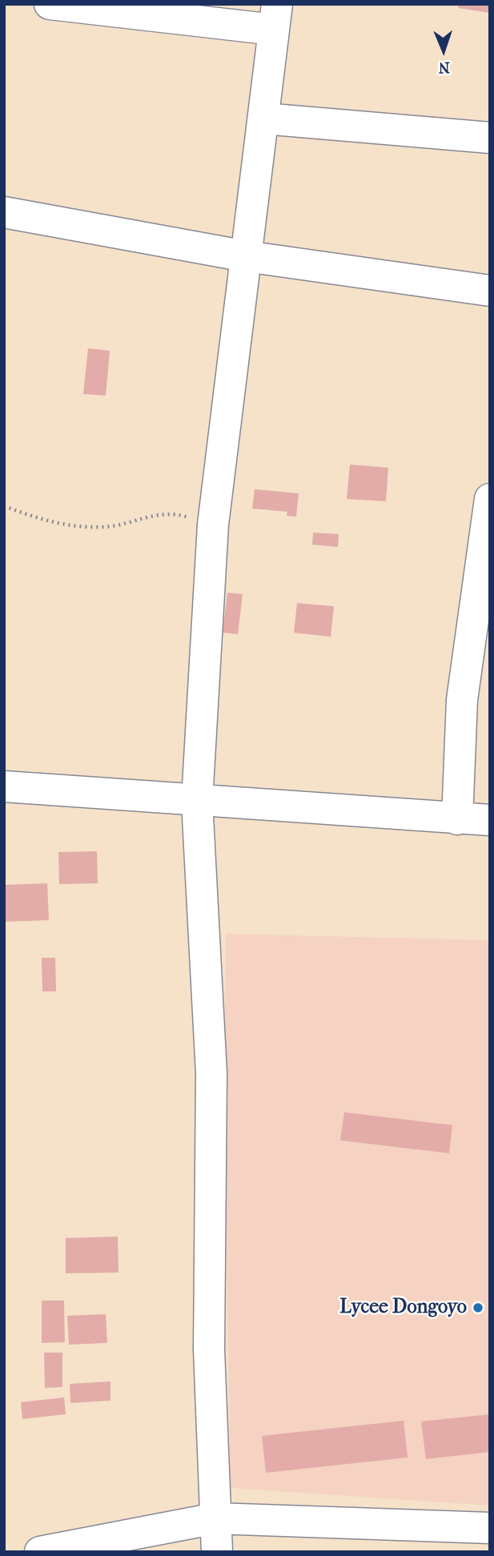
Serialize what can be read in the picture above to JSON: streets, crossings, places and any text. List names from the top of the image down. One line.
{"places":["Lycee Dongoyo"],"north":"bottom"}
